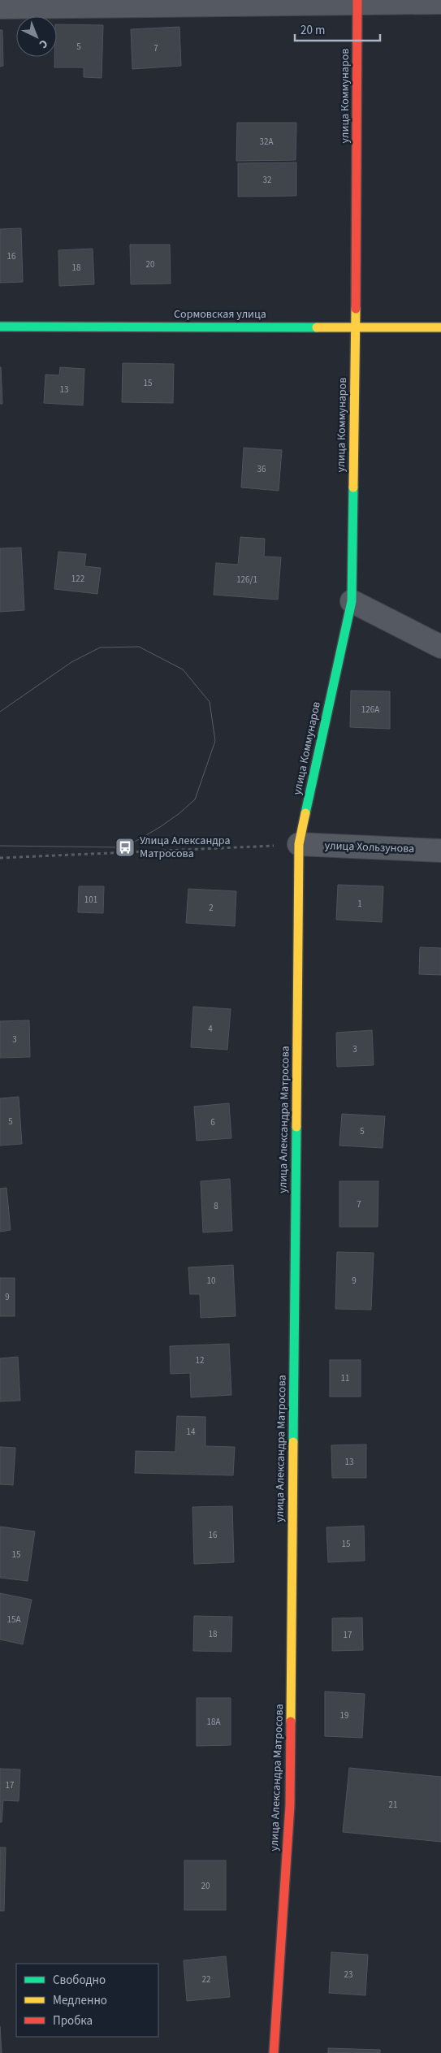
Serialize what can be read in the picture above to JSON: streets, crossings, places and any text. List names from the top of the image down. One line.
{"streets":{"street":["улица Коммунаров","Сормовская улица","улица Хользунова","улица Александра Матросова"]},"crossings":[["улица Коммунаров","Сормовская улица"],["улица Коммунаров","улица Хользунова"],["улица Коммунаров","улица Александра Матросова"],["улица Хользунова","улица Александра Матросова"]],"places":{"bus stop":["Улица Александра Матросова"]},"house_numbers":["5","7","32А","32","16","20","18","15","13","36","122","126/1","126А","101","1","2","4","3","3","5","6","5","7","8","10","9","9","12","11","14","13","16","15","15","15А","18","17","19","18А","17","21","20","23","22"],"legend":["Свободно","Медленно","Пробка"],"scale_bar":"20 m","north":"bottom right"}
